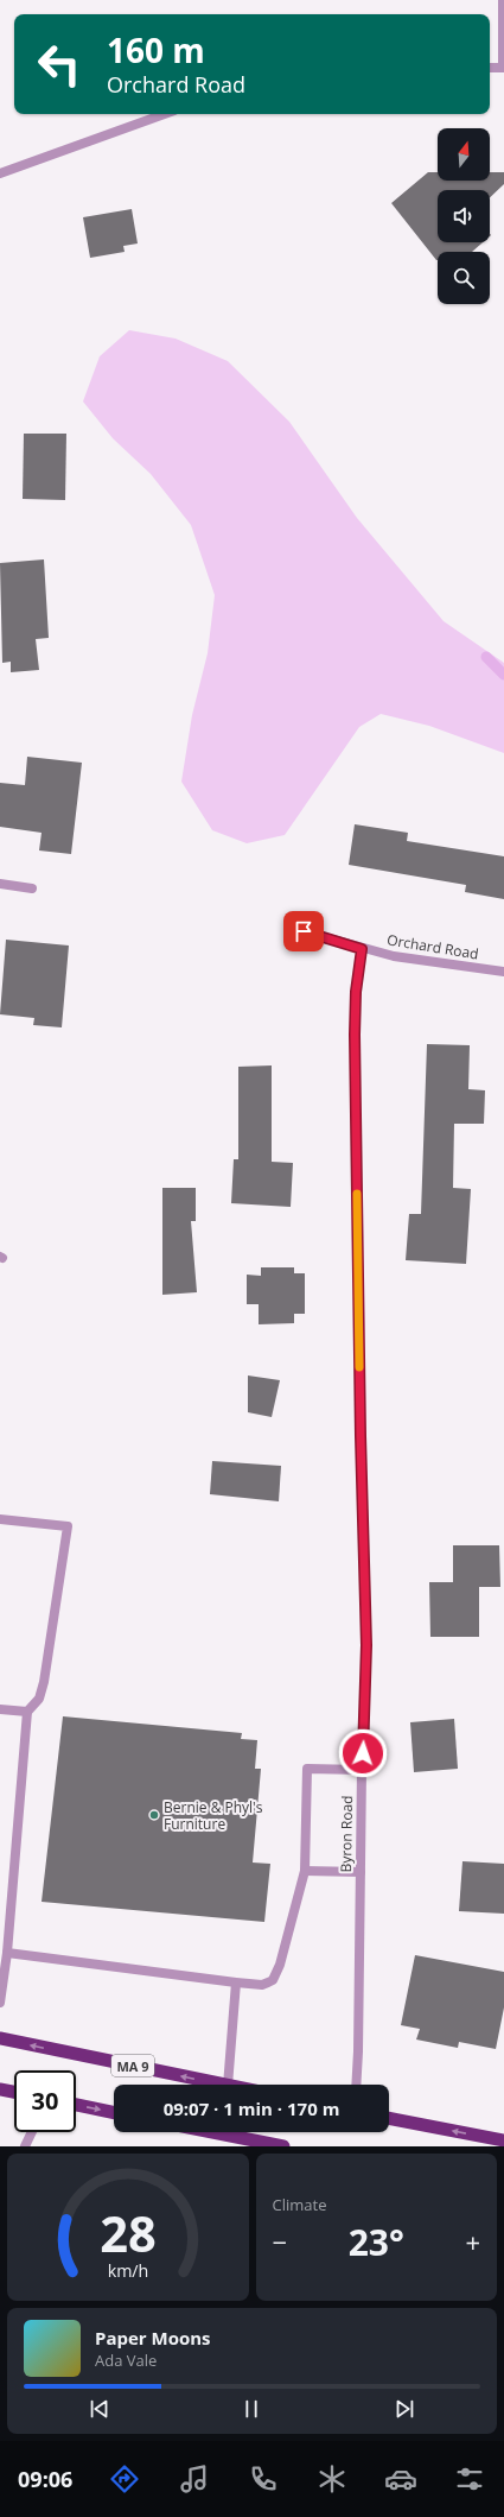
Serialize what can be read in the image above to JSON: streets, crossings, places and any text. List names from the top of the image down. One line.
{"streets":{"highway":["MA 9"],"street":["Orchard Road","Byron Road"]},"crossings":[["Orchard Road","Byron Road"]],"places":["Bernie & Phyl's Furniture"],"north":"top","page":{"turn":["160 m","Orchard Road"],"limit":"30","trip":"09:07 · 1 min · 170 m","tile":"Climate","heat":["−","23°","+"],"song":["Paper Moons","Ada Vale"],"tabs":"09:06","gauge":["28","km/h"]}}
